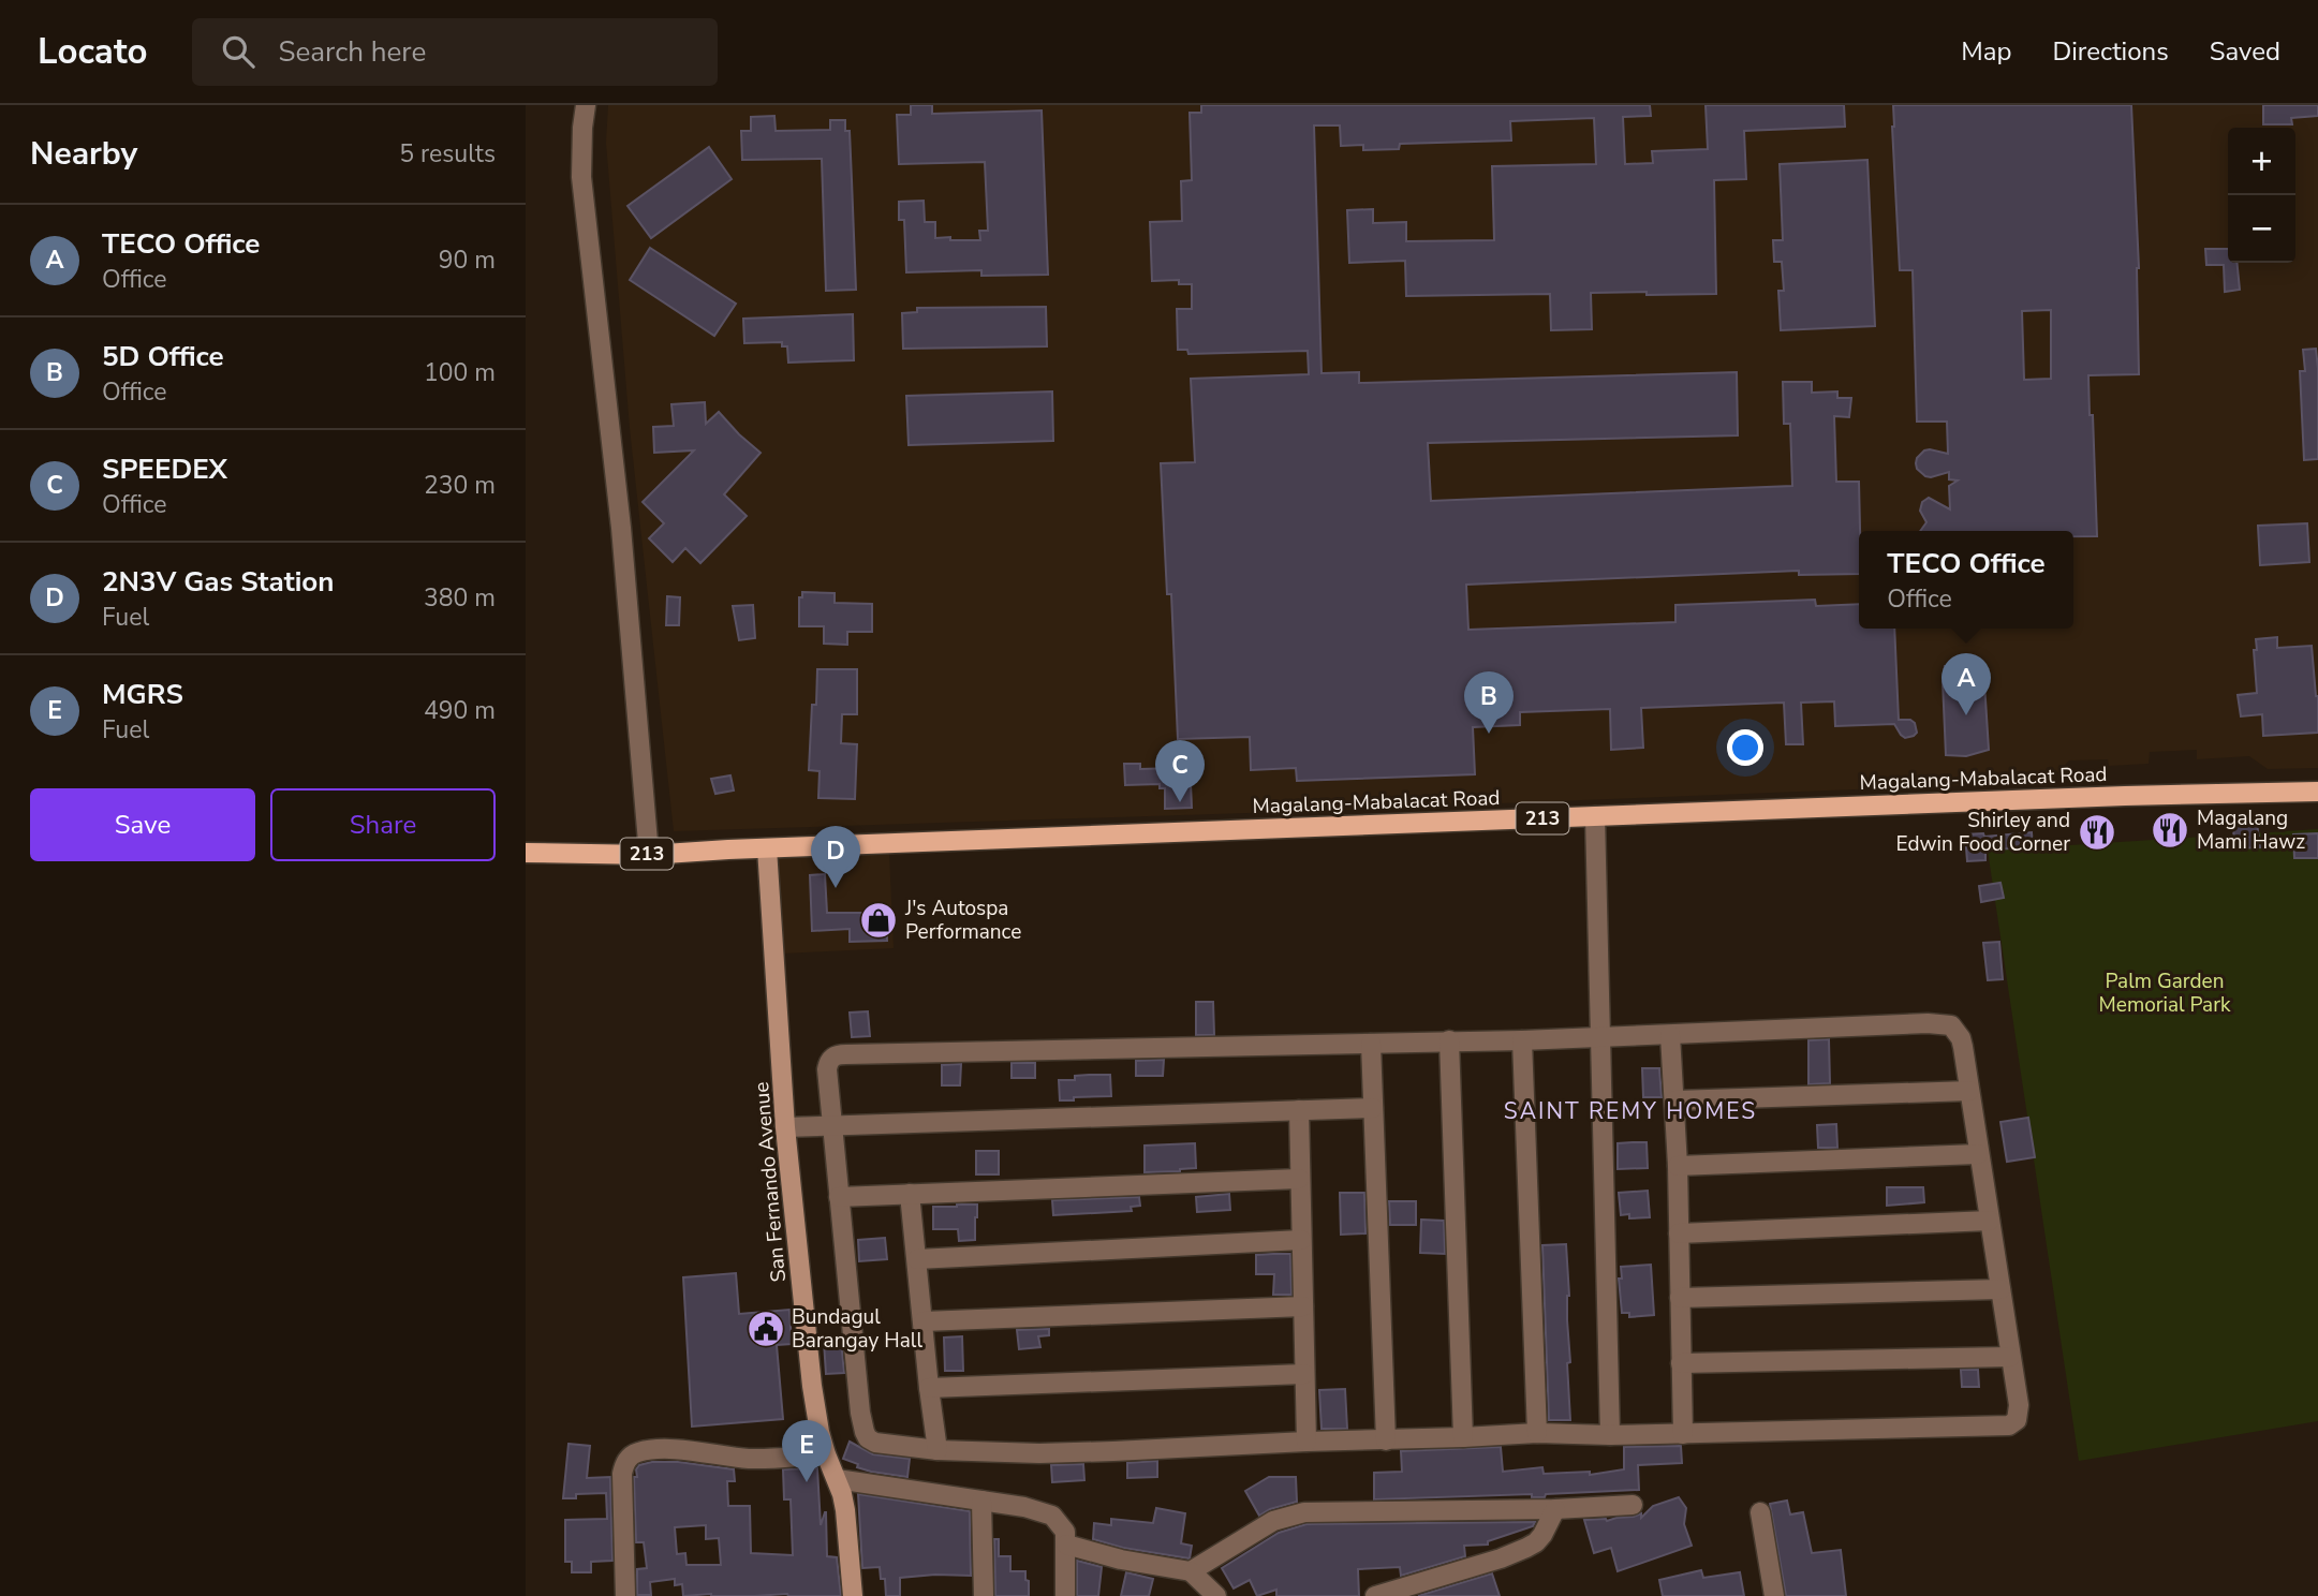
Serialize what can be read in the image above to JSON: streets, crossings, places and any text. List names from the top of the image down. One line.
{"streets":{"main road":["Magalang-Mabalacat Road","213","San Fernando Avenue"]},"crossings":[["Magalang-Mabalacat Road","San Fernando Avenue"]],"districts":["SAINT REMY HOMES"],"parks":["Palm Garden Memorial Park"],"places":{"restaurant":["Magalang Mami Hawz","Shirley and Edwin Food Corner"],"shop":["J's Autospa Performance"],"public building":["Bundagul Barangay Hall"]},"page":{"header":"Locato","search":"Search here","nav":["Map","Directions","Saved"],"heading":["Nearby","5 results"],"map_buttons":["+","−"],"list":[{"mark":"A","name":"TECO Office","note":"Office","value":"90 m"},{"mark":"B","name":"5D Office","note":"Office","value":"100 m"},{"mark":"C","name":"SPEEDEX","note":"Office","value":"230 m"},{"mark":"D","name":"2N3V Gas Station","note":"Fuel","value":"380 m"},{"mark":"E","name":"MGRS","note":"Fuel","value":"490 m"}],"popup":["TECO Office","Office"],"pins":["A","B","C","D","E"],"buttons":["Save","Share"]}}
